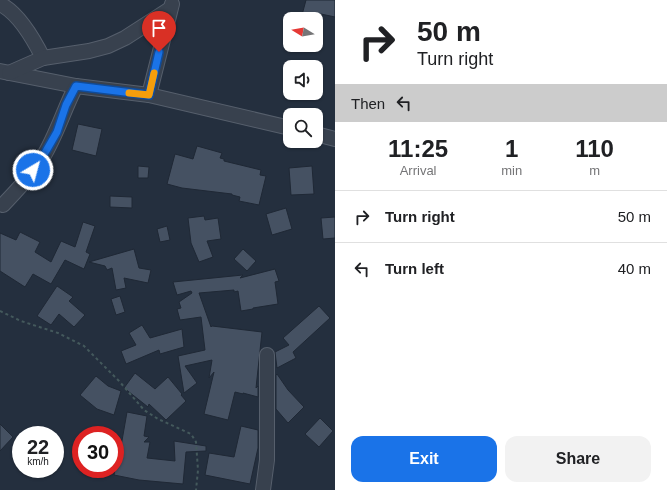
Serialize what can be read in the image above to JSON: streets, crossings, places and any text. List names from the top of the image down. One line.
{"north":"left","page":{"turn":["50 m","Turn right"],"then":"Then","eta":["11:25","Arrival","1","min","110","m"],"list":[{"name":"Turn right","value":"50 m"},{"name":"Turn left","value":"40 m"}],"speed":"22 km/h","limit":"30","buttons":["Exit","Share"]}}
